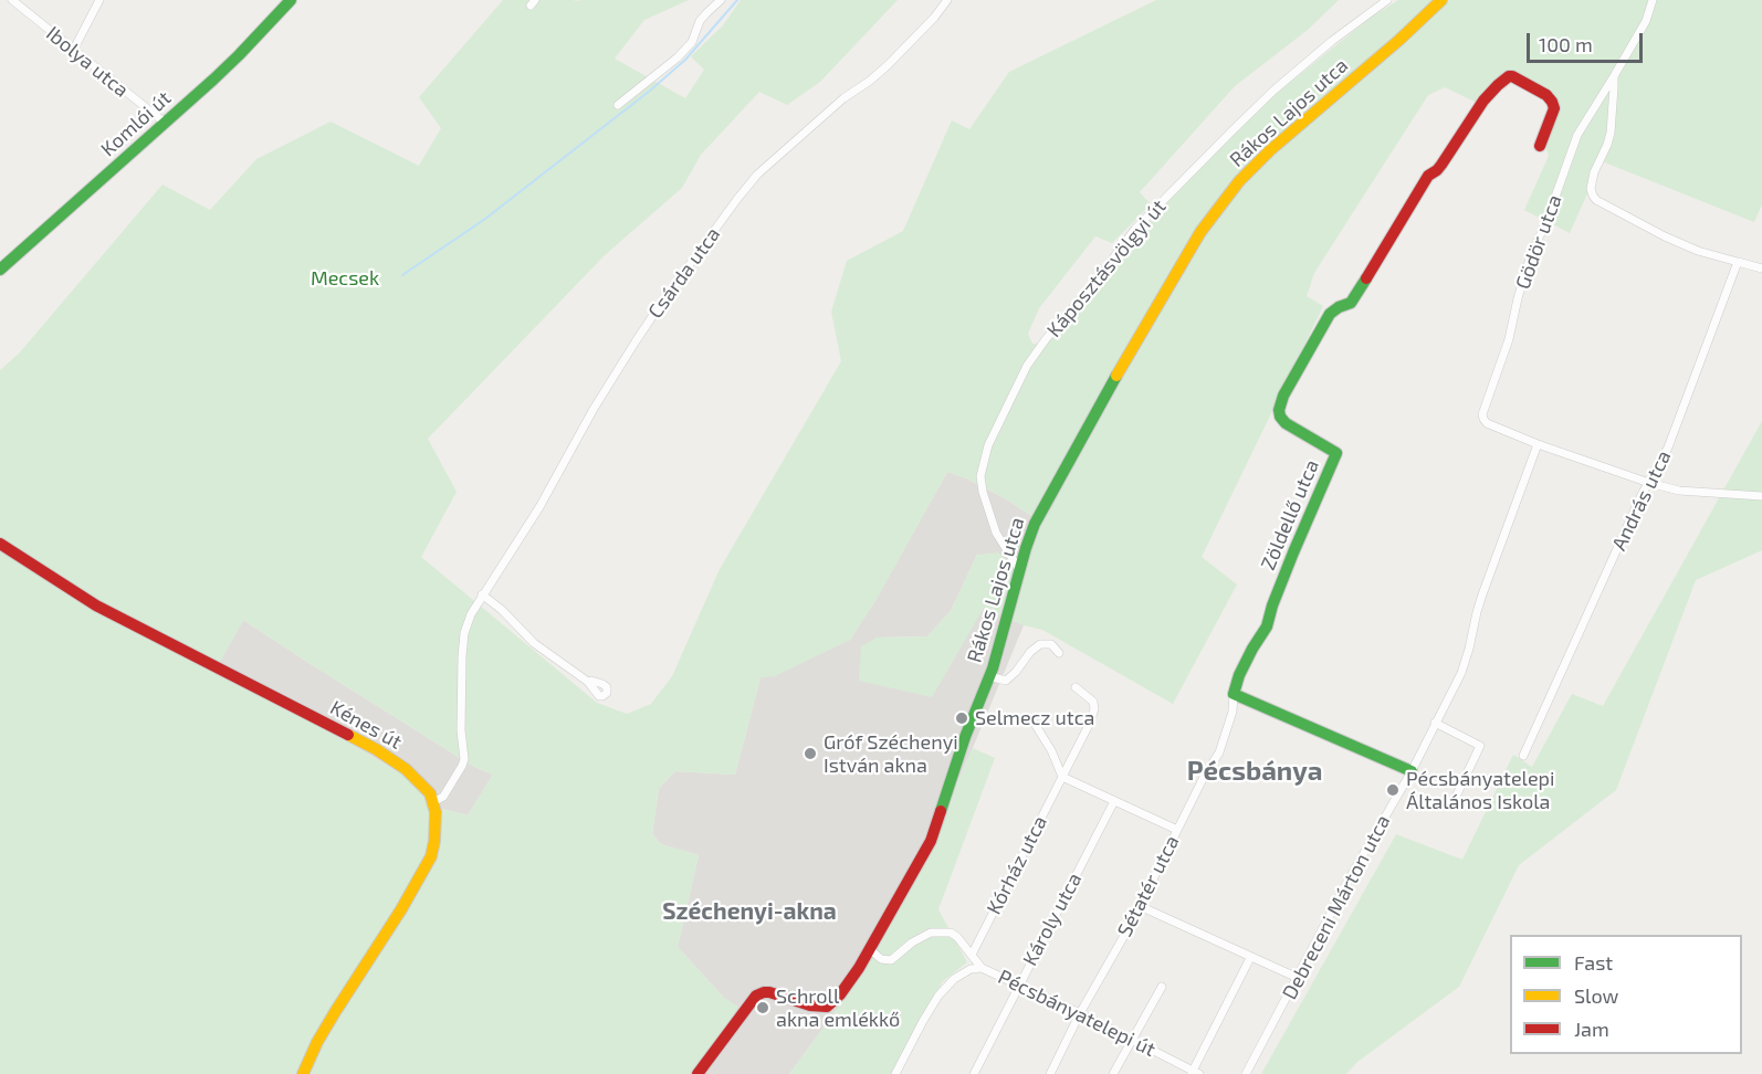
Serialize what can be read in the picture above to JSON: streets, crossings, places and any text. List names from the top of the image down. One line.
{"streets":{"street":["Ibolya utca","Rákos Lajos utca","Komlói út","Gödör utca","Káposztásvölgyi út","Csárda utca","András utca","Zöldellő utca","Kénes út","Kórház utca","Sétatér utca","Debreceni Márton utca","Károly utca","Pécsbányatelepi út"]},"crossings":[["Ibolya utca","Komlói út"],["Rákos Lajos utca","Káposztásvölgyi út"],["Gödör utca","Debreceni Márton utca"],["Csárda utca","Kénes út"],["Zöldellő utca","Sétatér utca"],["Sétatér utca","Pécsbányatelepi út"],["Károly utca","Pécsbányatelepi út"]],"districts":["Pécsbánya","Széchenyi-akna"],"parks":["Mecsek"],"places":["Selmecz utca","Gróf Széchenyi István akna","Pécsbányatelepi Általános Iskola","Schroll akna emlékkő"],"legend":["Fast","Slow","Jam"],"scale_bar":"100 m"}
